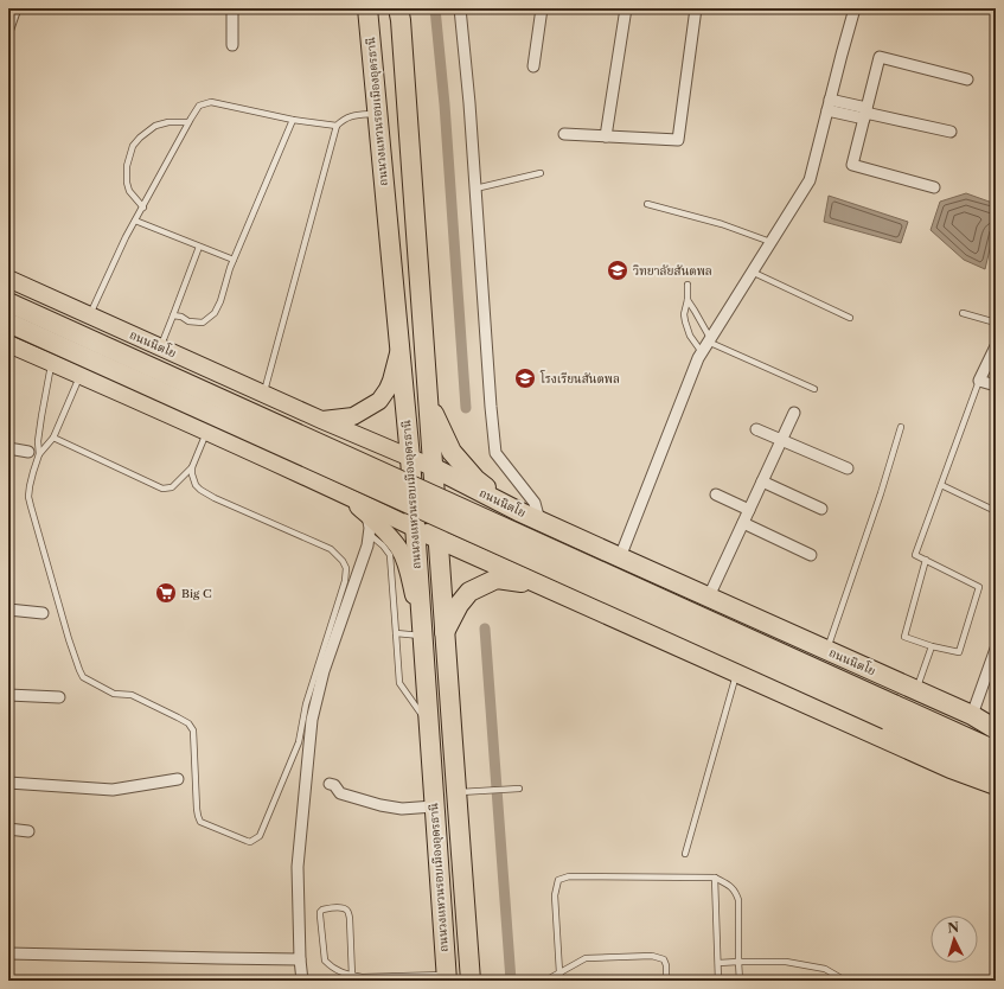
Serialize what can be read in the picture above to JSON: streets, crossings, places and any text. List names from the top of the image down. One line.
{"streets":{"highway":["ถนนวงแหวนรอบเมืองอุดรธานี","ถนนนิตโย"]},"crossings":[["ถนนวงแหวนรอบเมืองอุดรธานี","ถนนนิตโย"]],"places":{"school or university":["วิทยาลัยสันตพล","โรงเรียนสันตพล"],"supermarket":["Big C"]},"north":"top"}
